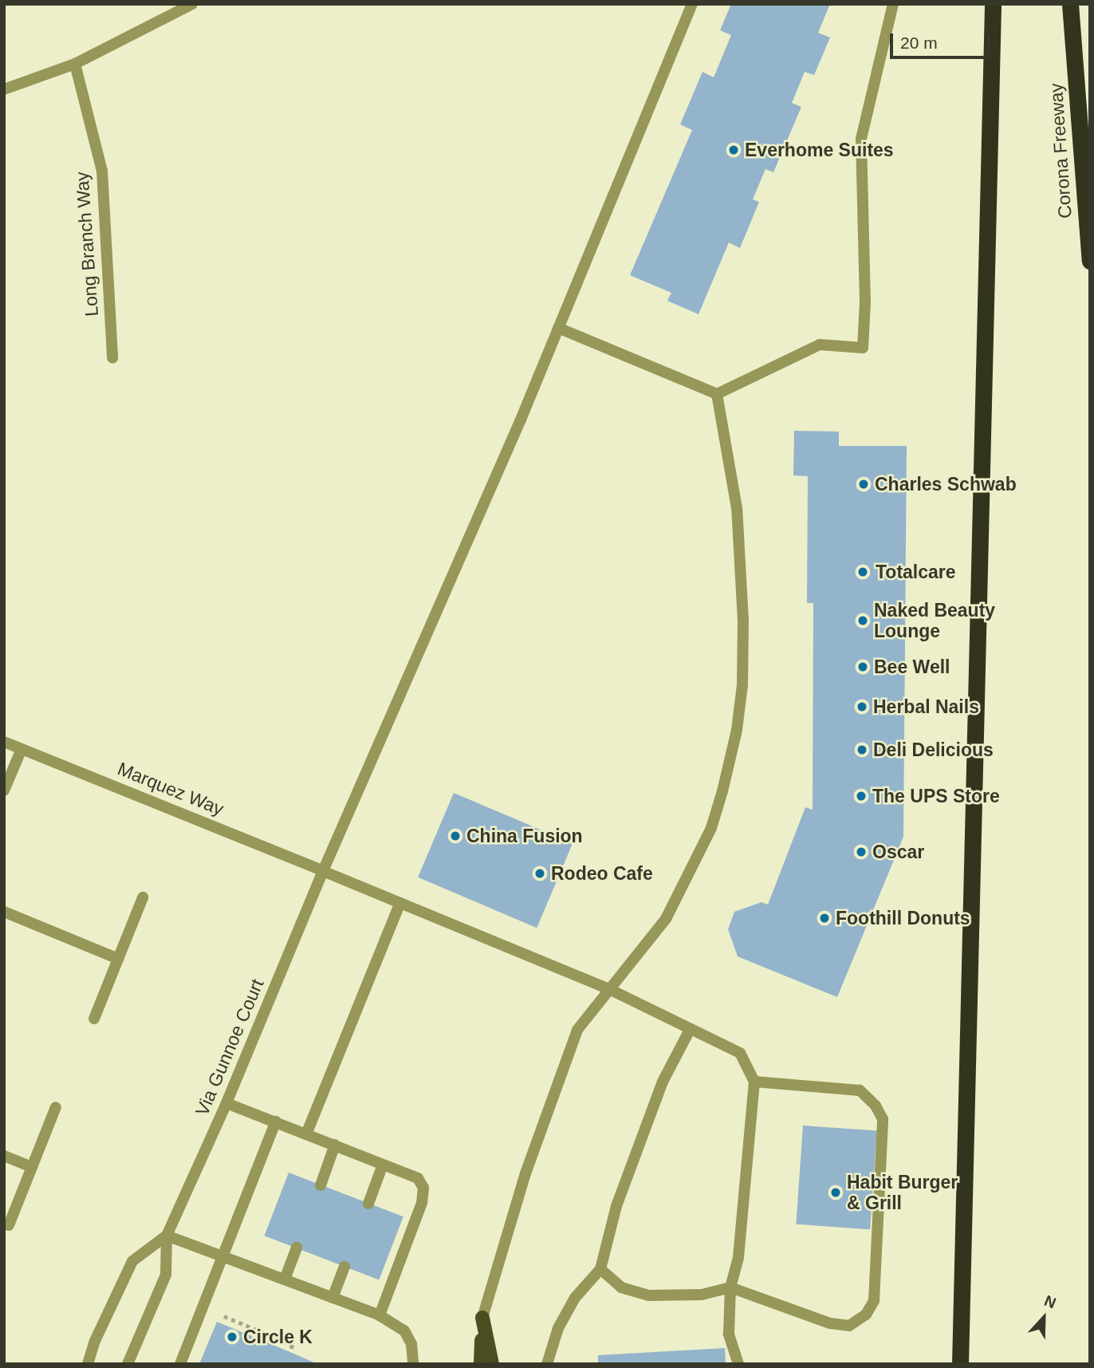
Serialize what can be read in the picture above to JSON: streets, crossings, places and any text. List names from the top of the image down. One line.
{"streets":{"highway":["Corona Freeway"],"street":["Long Branch Way","Marquez Way","Via Gunnoe Court"]},"crossings":[["Marquez Way","Via Gunnoe Court"]],"places":["Everhome Suites","Charles Schwab","Totalcare","Naked Beauty Lounge","Bee Well","Herbal Nails","Deli Delicious","The UPS Store","China Fusion","Oscar","Rodeo Cafe","Foothill Donuts","Habit Burger & Grill","Circle K"],"scale_bar":"20 m","north":"top"}
